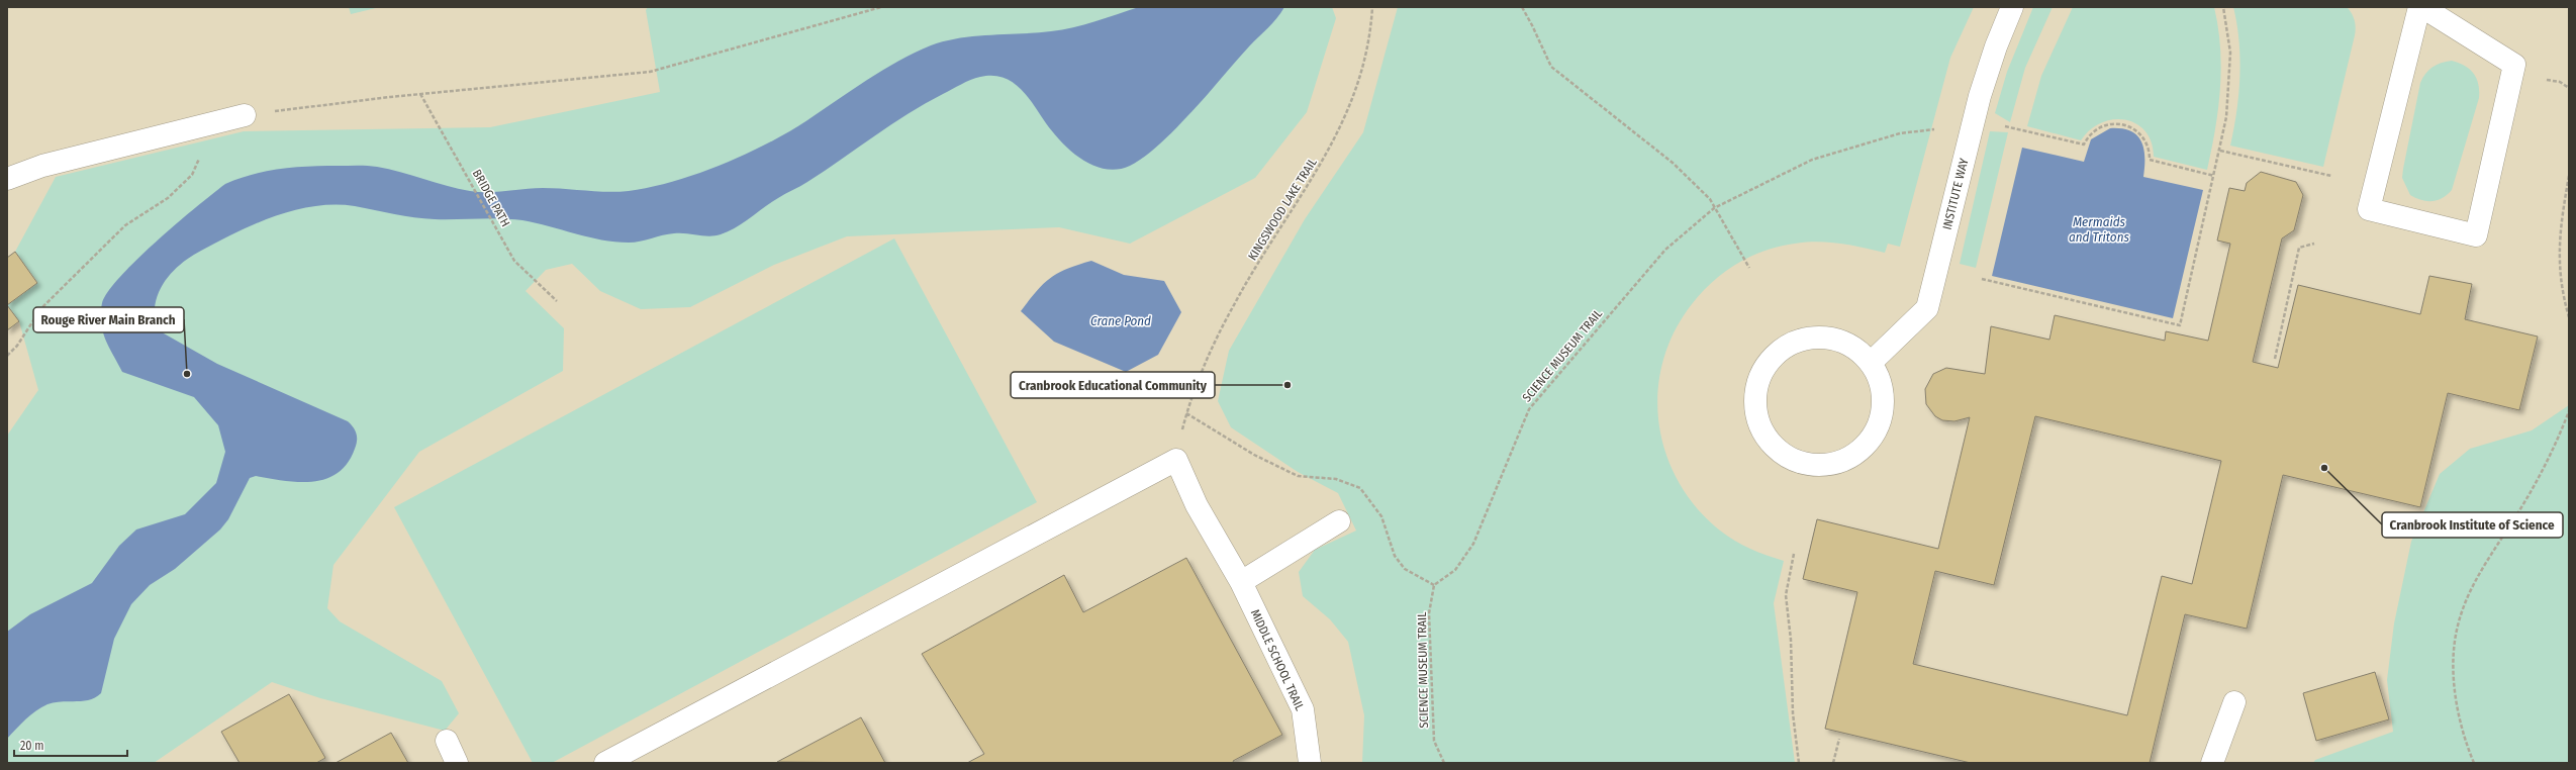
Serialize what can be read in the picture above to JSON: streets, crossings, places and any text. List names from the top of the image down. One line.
{"streets":{"street":["INSTITUTE WAY","MIDDLE SCHOOL TRAIL"],"path":["BRIDGE PATH","KINGSWOOD LAKE TRAIL","SCIENCE MUSEUM TRAIL"]},"crossings":[["KINGSWOOD LAKE TRAIL","MIDDLE SCHOOL TRAIL"]],"water":["Mermaids and Tritons","Crane Pond"],"places":["Rouge River Main Branch","Cranbrook Educational Community","Cranbrook Institute of Science"],"scale_bar":"20 m"}
